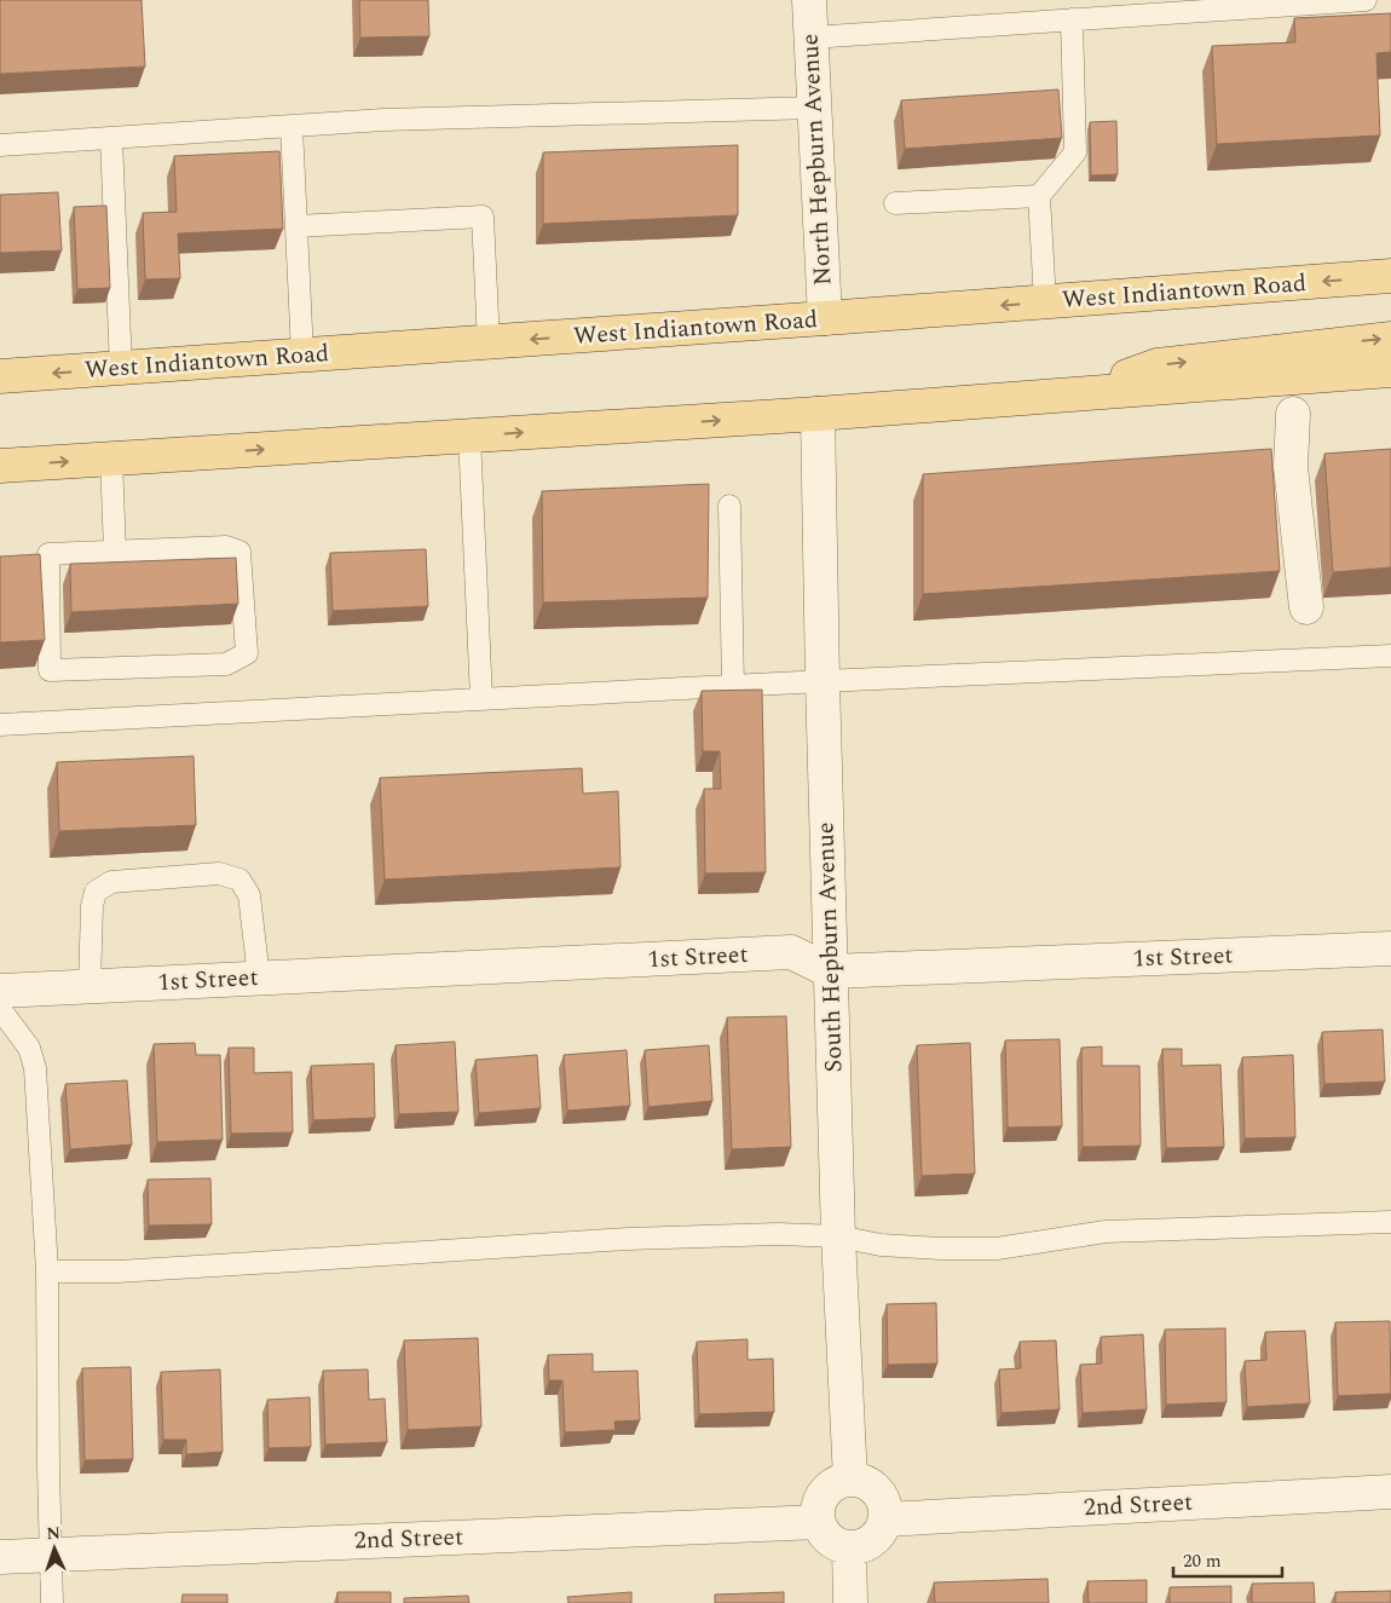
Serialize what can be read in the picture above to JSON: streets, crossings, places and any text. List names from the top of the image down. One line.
{"streets":{"main road":["West Indiantown Road"],"street":["North Hepburn Avenue","South Hepburn Avenue","1st Street","2nd Street"]},"crossings":[["North Hepburn Avenue","West Indiantown Road"],["South Hepburn Avenue","1st Street"],["South Hepburn Avenue","2nd Street"]],"scale_bar":"20 m","north":"top"}
